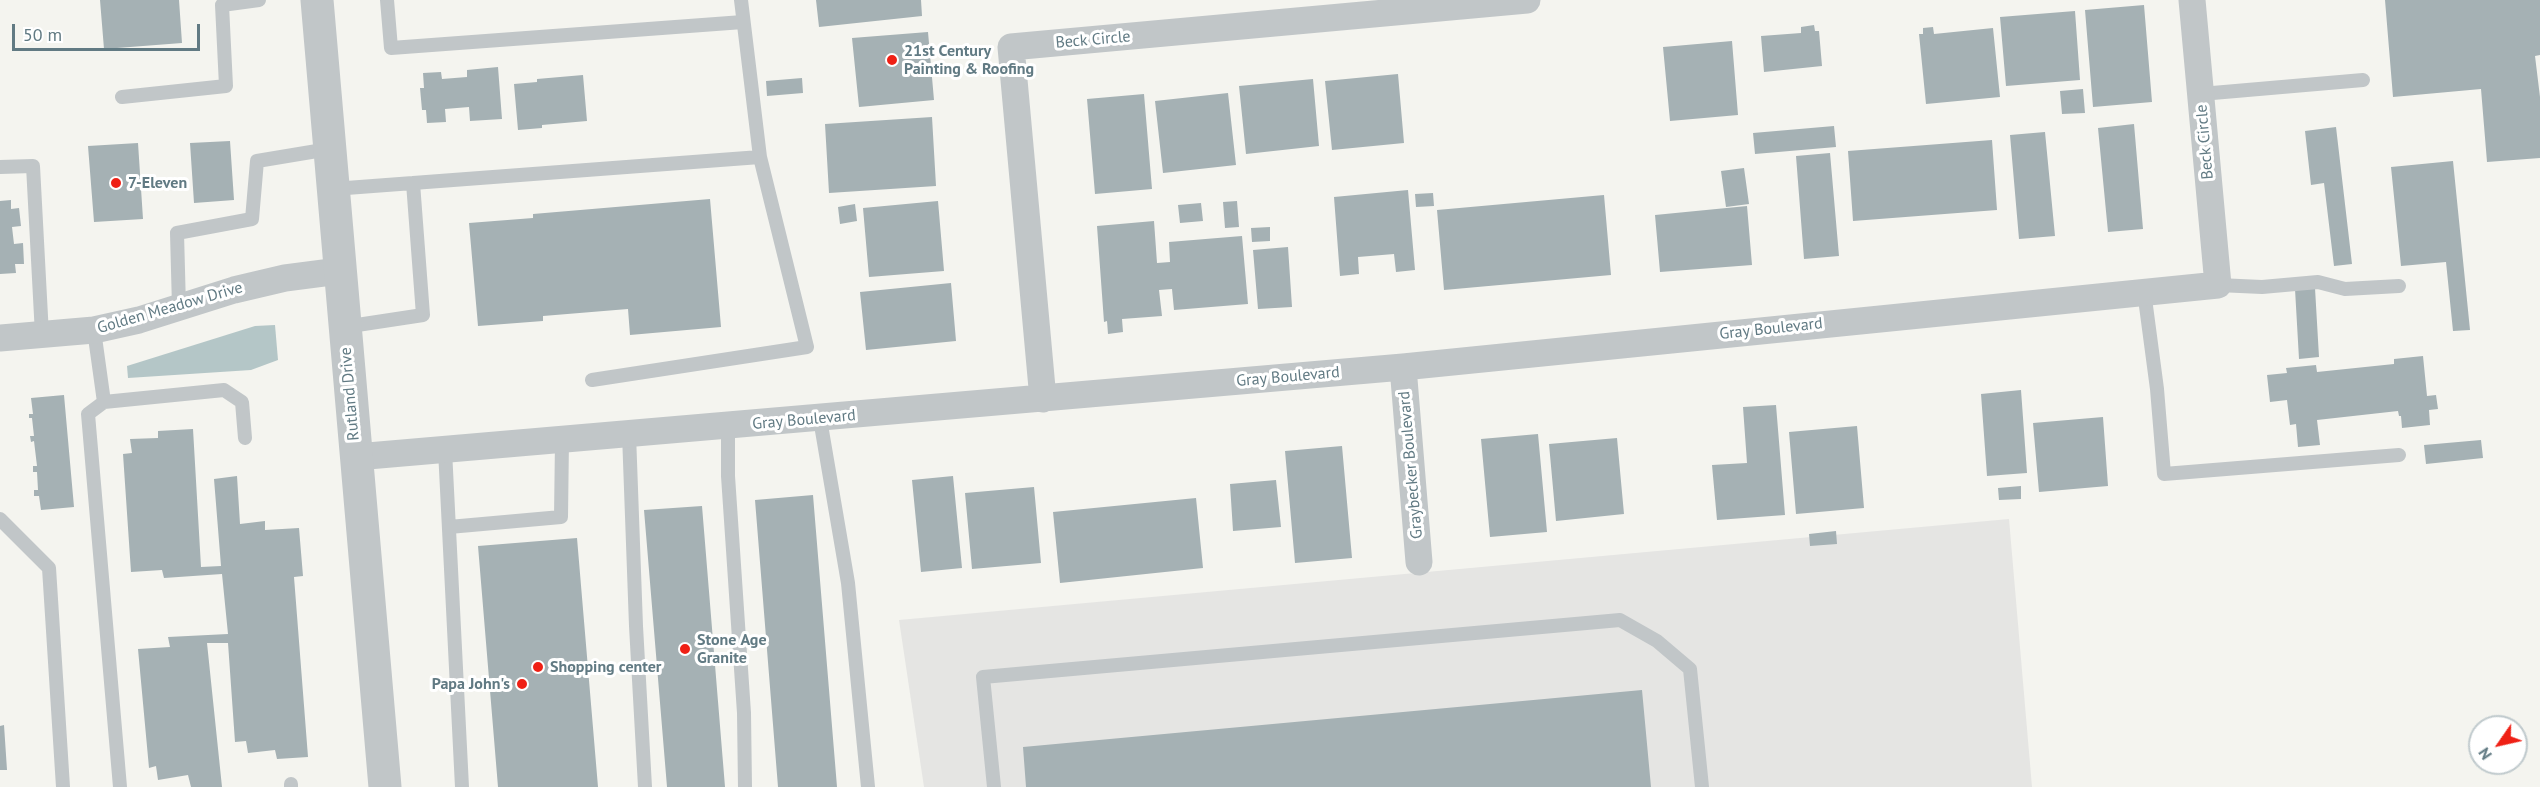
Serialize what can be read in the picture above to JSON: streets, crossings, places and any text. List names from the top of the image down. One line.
{"streets":{"street":["Beck Circle","Golden Meadow Drive","Gray Boulevard","Rutland Drive","Graybecker Boulevard"]},"crossings":[["Beck Circle","Gray Boulevard"],["Golden Meadow Drive","Rutland Drive"],["Gray Boulevard","Rutland Drive"],["Gray Boulevard","Graybecker Boulevard"]],"places":["21st Century Painting & Roofing","7-Eleven","Stone Age Granite","Shopping center","Papa John's"],"scale_bar":"50 m","north":"bottom left"}
